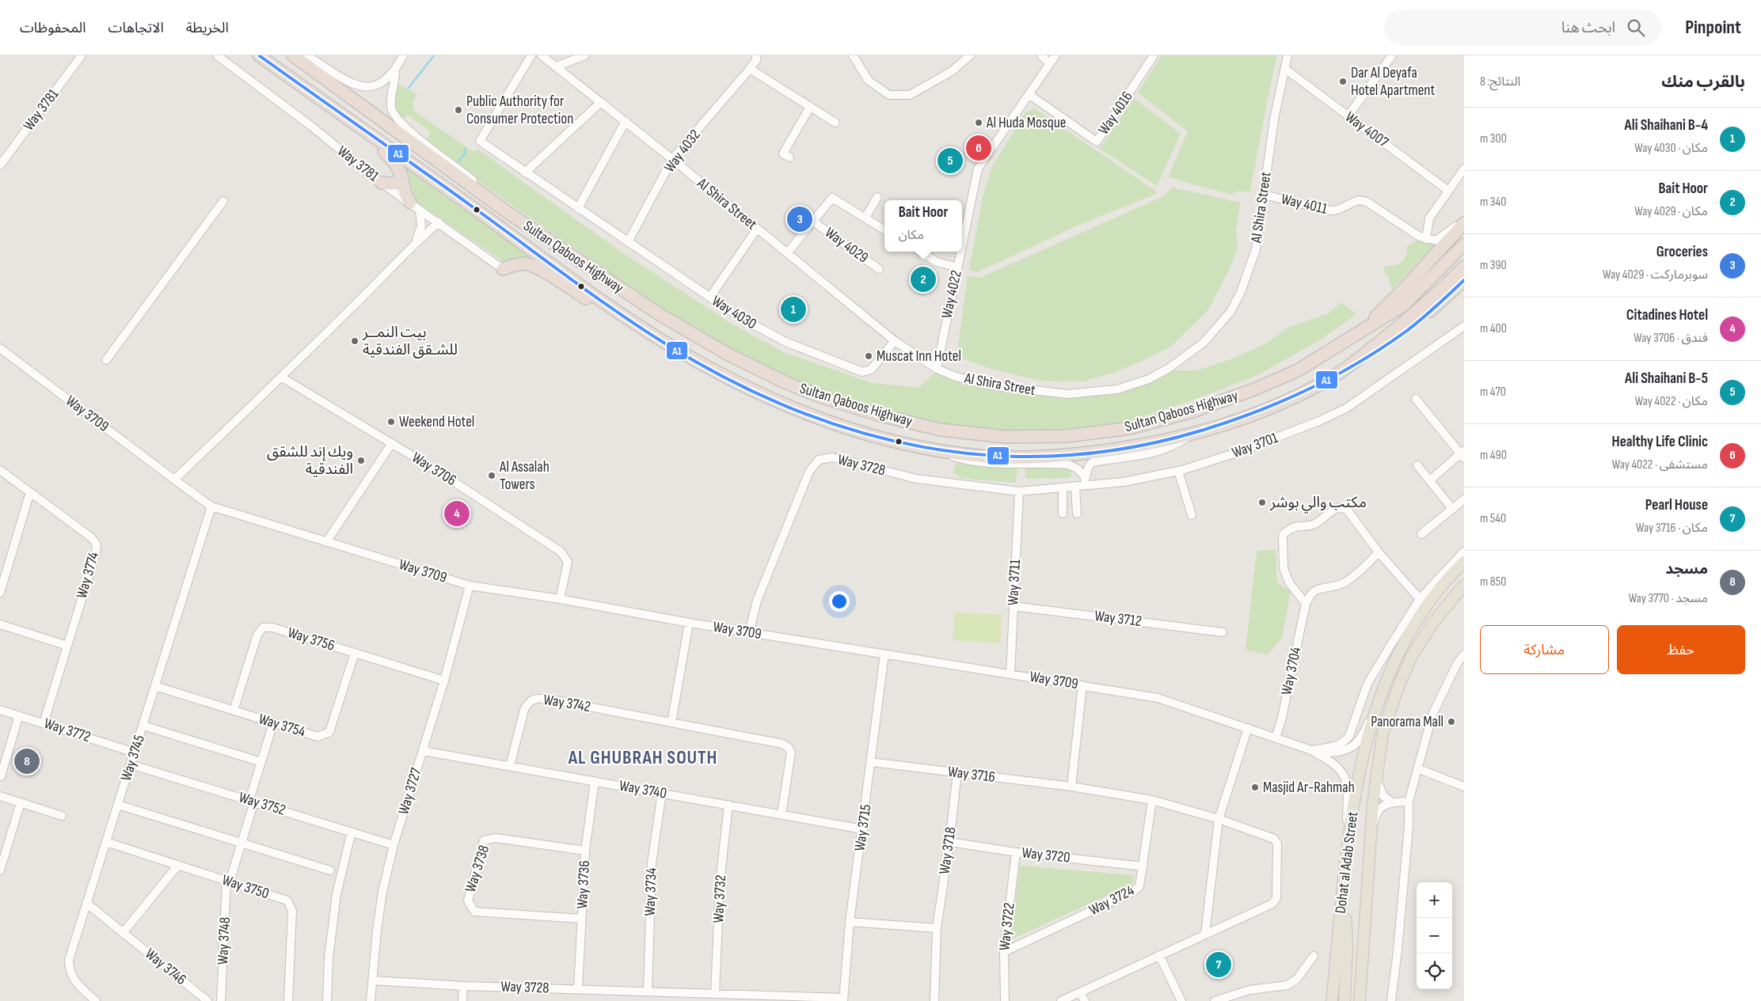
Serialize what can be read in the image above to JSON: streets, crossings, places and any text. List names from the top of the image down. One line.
{"streets":{"highway":["Sultan Qaboos Highway"],"main road":["Dohat al Adab Street"],"street":["Way 3781","Way 4016","Way 4007","Way 4032","Al Shira Street","Way 4011","Way 4029","Way 4022","Way 4030","Way 3709","Way 3701","Way 3728","Way 3706","Way 3774","Way 3711","Way 3712","Way 3756","Way 3704","Way 3742","Way 3754","Way 3772","Way 3745","Way 3716","Way 3740","Way 3727","Way 3752","Way 3715","Way 3718","Way 3720","Way 3738","Way 3736","Way 3750","Way 3734","Way 3732","Way 3724","Way 3722","Way 3748","Way 3746"]},"crossings":[["Way 4016","Way 4022"],["Way 4007","Al Shira Street"],["Way 4032","Al Shira Street"],["Way 4032","Way 4030"],["Al Shira Street","Way 4011"],["Al Shira Street","Way 4029"],["Al Shira Street","Way 4022"],["Al Shira Street","Way 4030"],["Way 3709","Way 3728"],["Way 3709","Way 3706"],["Way 3709","Way 3711"],["Way 3709","Way 3704"],["Way 3709","Way 3745"],["Way 3709","Way 3727"],["Way 3709","Way 3715"],["Way 3709","Dohat al Adab Street"],["Way 3701","Way 3728"],["Way 3701","Way 3711"],["Way 3728","Way 3711"],["Way 3728","Way 3727"],["Way 3728","Way 3715"],["Way 3728","Way 3736"],["Way 3728","Way 3734"],["Way 3728","Way 3732"],["Way 3774","Way 3772"],["Way 3711","Way 3712"],["Way 3756","Way 3754"],["Way 3756","Way 3727"],["Way 3742","Way 3740"],["Way 3754","Way 3745"],["Way 3754","Way 3748"],["Way 3772","Way 3745"],["Way 3745","Way 3752"],["Way 3745","Way 3750"],["Way 3745","Way 3746"],["Way 3716","Way 3715"],["Way 3716","Way 3718"],["Way 3716","Way 3724"],["Way 3740","Way 3727"],["Way 3740","Way 3715"],["Way 3740","Way 3736"],["Way 3740","Way 3734"],["Way 3740","Way 3732"],["Way 3727","Way 3752"],["Way 3752","Way 3748"],["Way 3718","Way 3720"],["Way 3720","Way 3724"],["Way 3720","Way 3722"],["Way 3738","Way 3736"],["Way 3750","Way 3748"],["Way 3724","Way 3722"]],"districts":["AL GHUBRAH SOUTH"],"places":["Dar Al Deyafa Hotel Apartment","Public Authority for Consumer Protection","Al Huda Mosque","بيت النمــر للشـقق الفندقية","Muscat Inn Hotel","Weekend Hotel","ويك إند للشقق الفندقية","Al Assalah Towers","مكتب والي بوشر","Panorama Mall","Masjid Ar-Rahmah"],"lines":["transit line A1"],"page":{"header":"Pinpoint","search":"ابحث هنا","nav":["الخريطة","الاتجاهات","المحفوظات"],"heading":["بالقرب منك","النتائج: 8"],"list":[{"mark":"1","name":"Ali Shaihani B-4","note":"مكان · Way 4030","value":"300 m"},{"mark":"2","name":"Bait Hoor","note":"مكان · Way 4029","value":"340 m"},{"mark":"3","name":"Groceries","note":"سوبرماركت · Way 4029","value":"390 m"},{"mark":"4","name":"Citadines Hotel","note":"فندق · Way 3706","value":"400 m"},{"mark":"5","name":"Ali Shaihani B-5","note":"مكان · Way 4022","value":"470 m"},{"mark":"6","name":"Healthy Life Clinic","note":"مستشفى · Way 4022","value":"490 m"},{"mark":"7","name":"Pearl House","note":"مكان · Way 3716","value":"540 m"},{"mark":"8","name":"مسجد","note":"مسجد · Way 3770","value":"850 m"}],"pins":["6","5","3","2","1","4","8","7"],"popup":["Bait Hoor","مكان"],"buttons":["حفظ","مشاركة"],"map_buttons":["+","−"]}}
